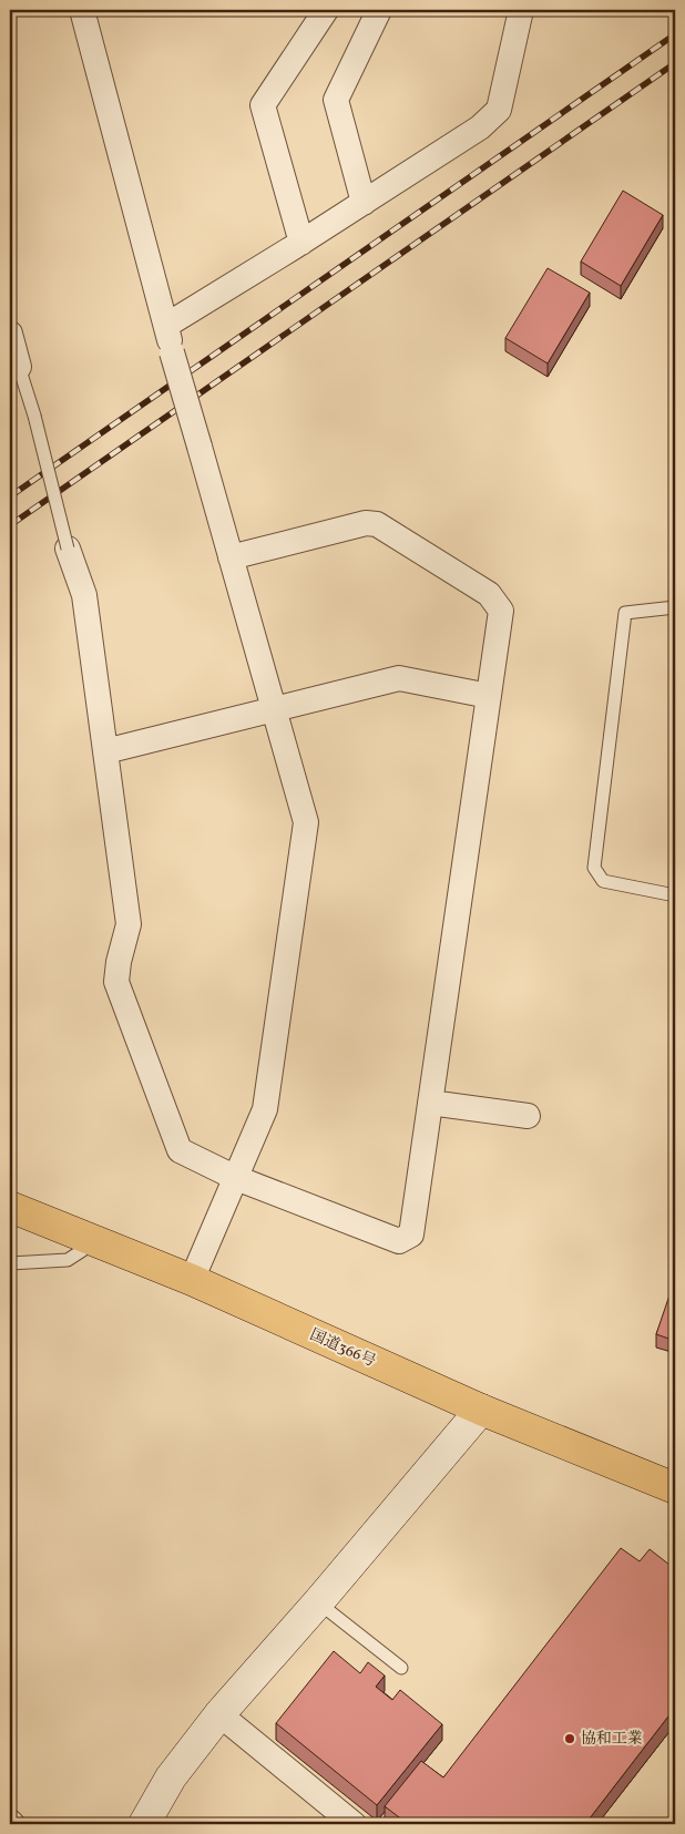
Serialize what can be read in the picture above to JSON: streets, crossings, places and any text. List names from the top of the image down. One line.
{"streets":{"highway":["国道366号"]},"places":["協和工業"]}
